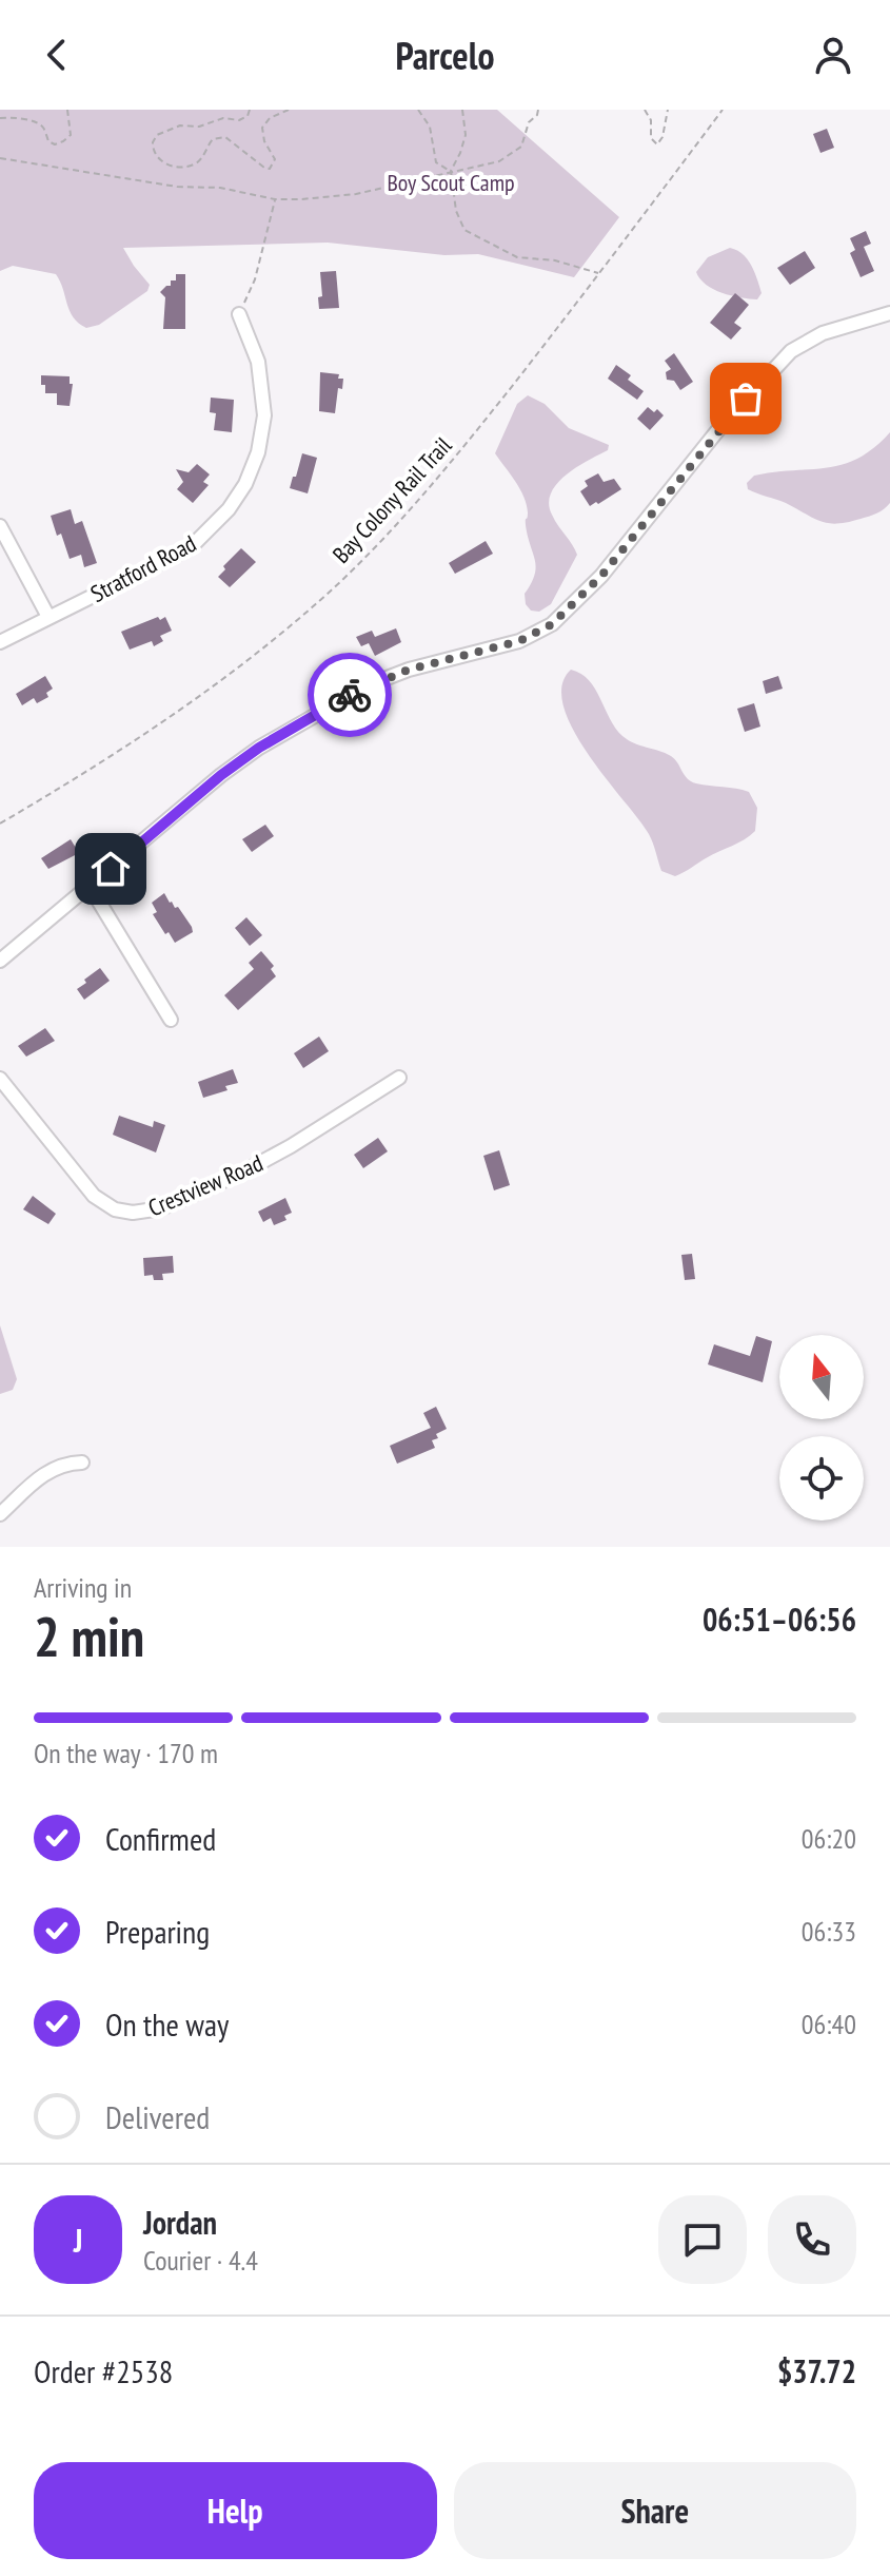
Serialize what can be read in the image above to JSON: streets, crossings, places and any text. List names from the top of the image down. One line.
{"streets":{"street":["Stratford Road","Crestview Road"],"path":["Bay Colony Rail Trail"]},"parks":["Boy Scout Camp"],"north":"top","page":{"header":"Parcelo","heading":["2 min","Arriving in","06:51–06:56"],"panel":["Jordan","Courier · 4.4","Order #2538","$37.72"],"bar":"On the way · 170 m","list":[["Confirmed","06:20"],["Preparing","06:33"],["On the way","06:40"],"Delivered"],"round":"J","buttons":["Help","Share"]}}
